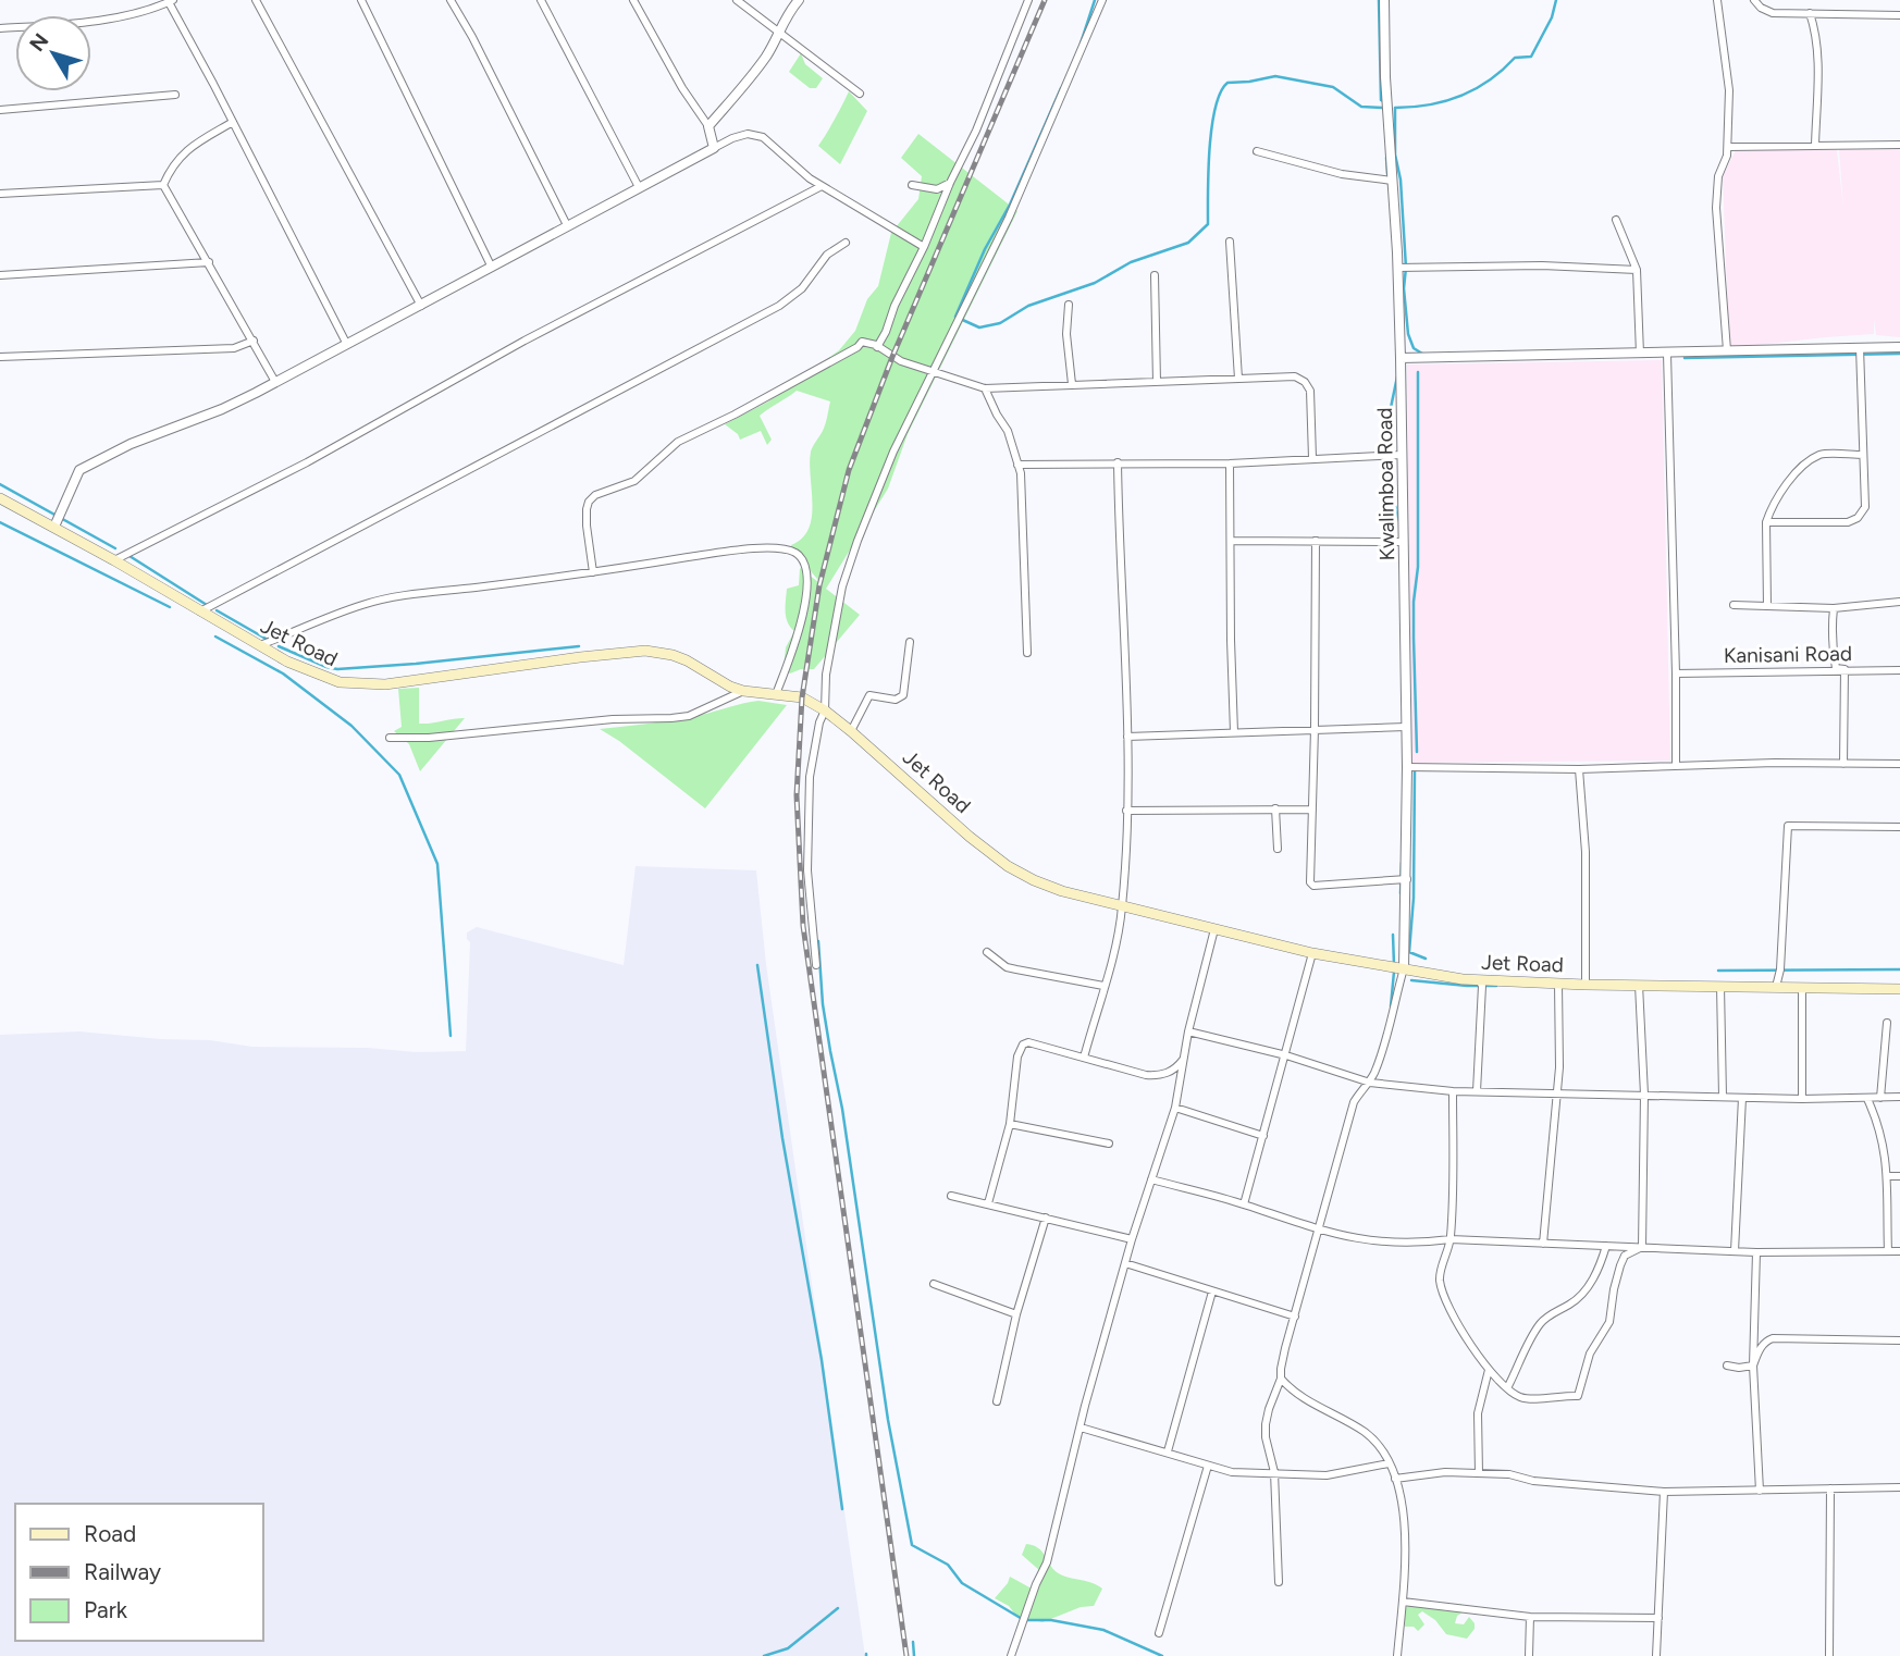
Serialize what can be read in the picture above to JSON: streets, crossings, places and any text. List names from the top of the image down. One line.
{"streets":{"main road":["Jet Road"],"street":["Kwalimboa Road","Kanisani Road"]},"crossings":[["Kwalimboa Road","Jet Road"]],"legend":["Road","Railway","Park"],"north":"top left"}
